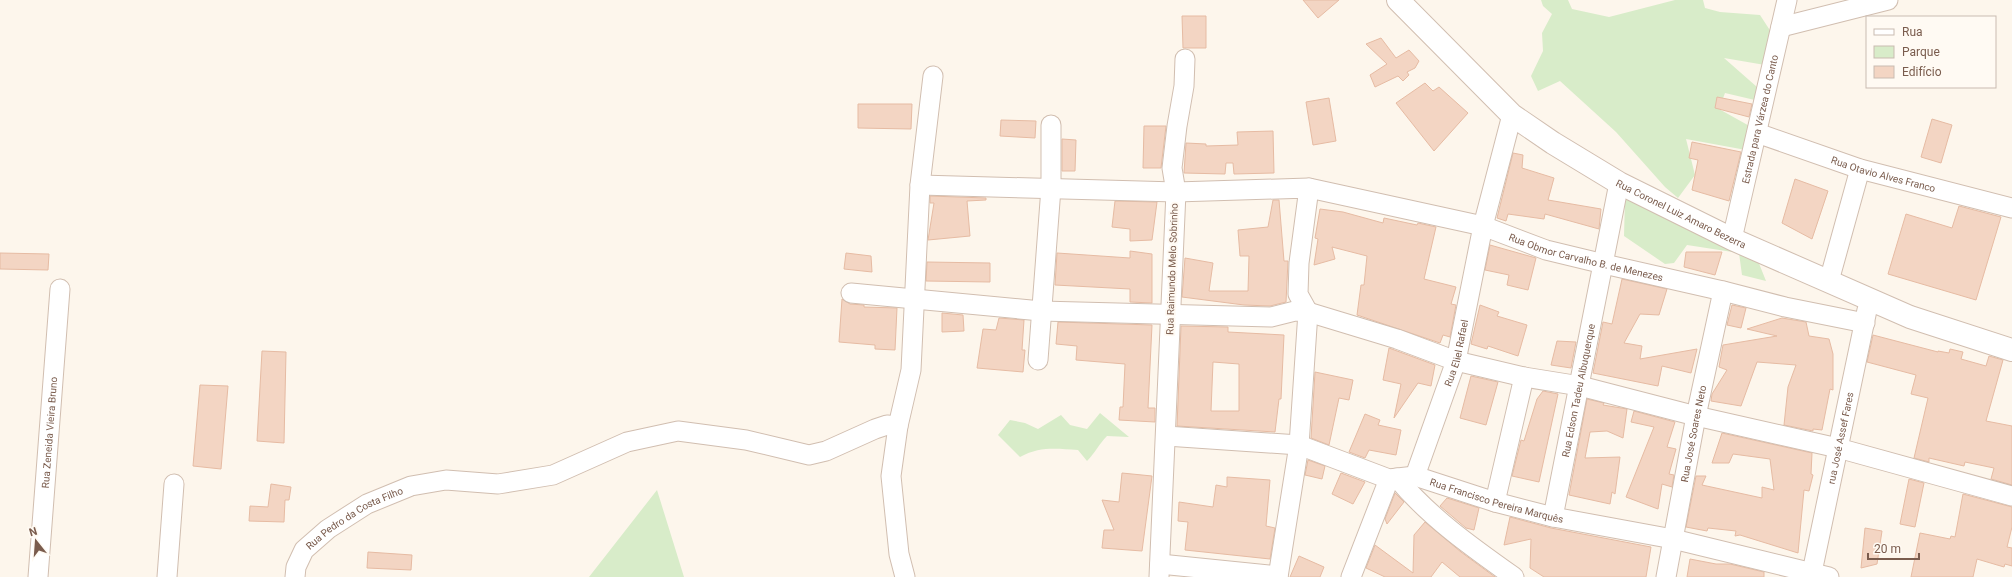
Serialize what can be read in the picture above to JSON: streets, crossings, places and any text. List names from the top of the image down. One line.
{"streets":{"street":["Estrada para Várzea do Canto","Rua Otavio Alves Franco","Rua Coronel Luiz Amaro Bezerra","Rua Obmor Carvalho B. de Menezes","Rua Raimundo Melo Sobrinho","Rua Eliel Rafael","Rua Edson Tadeu Albuquerque","Rua Zeneida Vieira Bruno","Rua José Soares Neto","rua José Assef Fares","Rua Francisco Pereira Marquês","Rua Pedro da Costa Filho"]},"crossings":[["Estrada para Várzea do Canto","Rua Otavio Alves Franco"],["Estrada para Várzea do Canto","Rua Coronel Luiz Amaro Bezerra"],["Rua Coronel Luiz Amaro Bezerra","Rua Eliel Rafael"],["Rua Coronel Luiz Amaro Bezerra","Rua Edson Tadeu Albuquerque"],["Rua Coronel Luiz Amaro Bezerra","rua José Assef Fares"],["Rua Obmor Carvalho B. de Menezes","Rua Raimundo Melo Sobrinho"],["Rua Obmor Carvalho B. de Menezes","Rua Eliel Rafael"],["Rua Obmor Carvalho B. de Menezes","Rua Edson Tadeu Albuquerque"],["Rua Obmor Carvalho B. de Menezes","Rua José Soares Neto"],["Rua Obmor Carvalho B. de Menezes","rua José Assef Fares"],["Rua Raimundo Melo Sobrinho","Rua Francisco Pereira Marquês"],["Rua Eliel Rafael","Rua Francisco Pereira Marquês"],["Rua Edson Tadeu Albuquerque","Rua Francisco Pereira Marquês"],["Rua José Soares Neto","Rua Francisco Pereira Marquês"],["rua José Assef Fares","Rua Francisco Pereira Marquês"]],"legend":["Rua","Parque","Edifício"],"scale_bar":"20 m","north":"top"}
